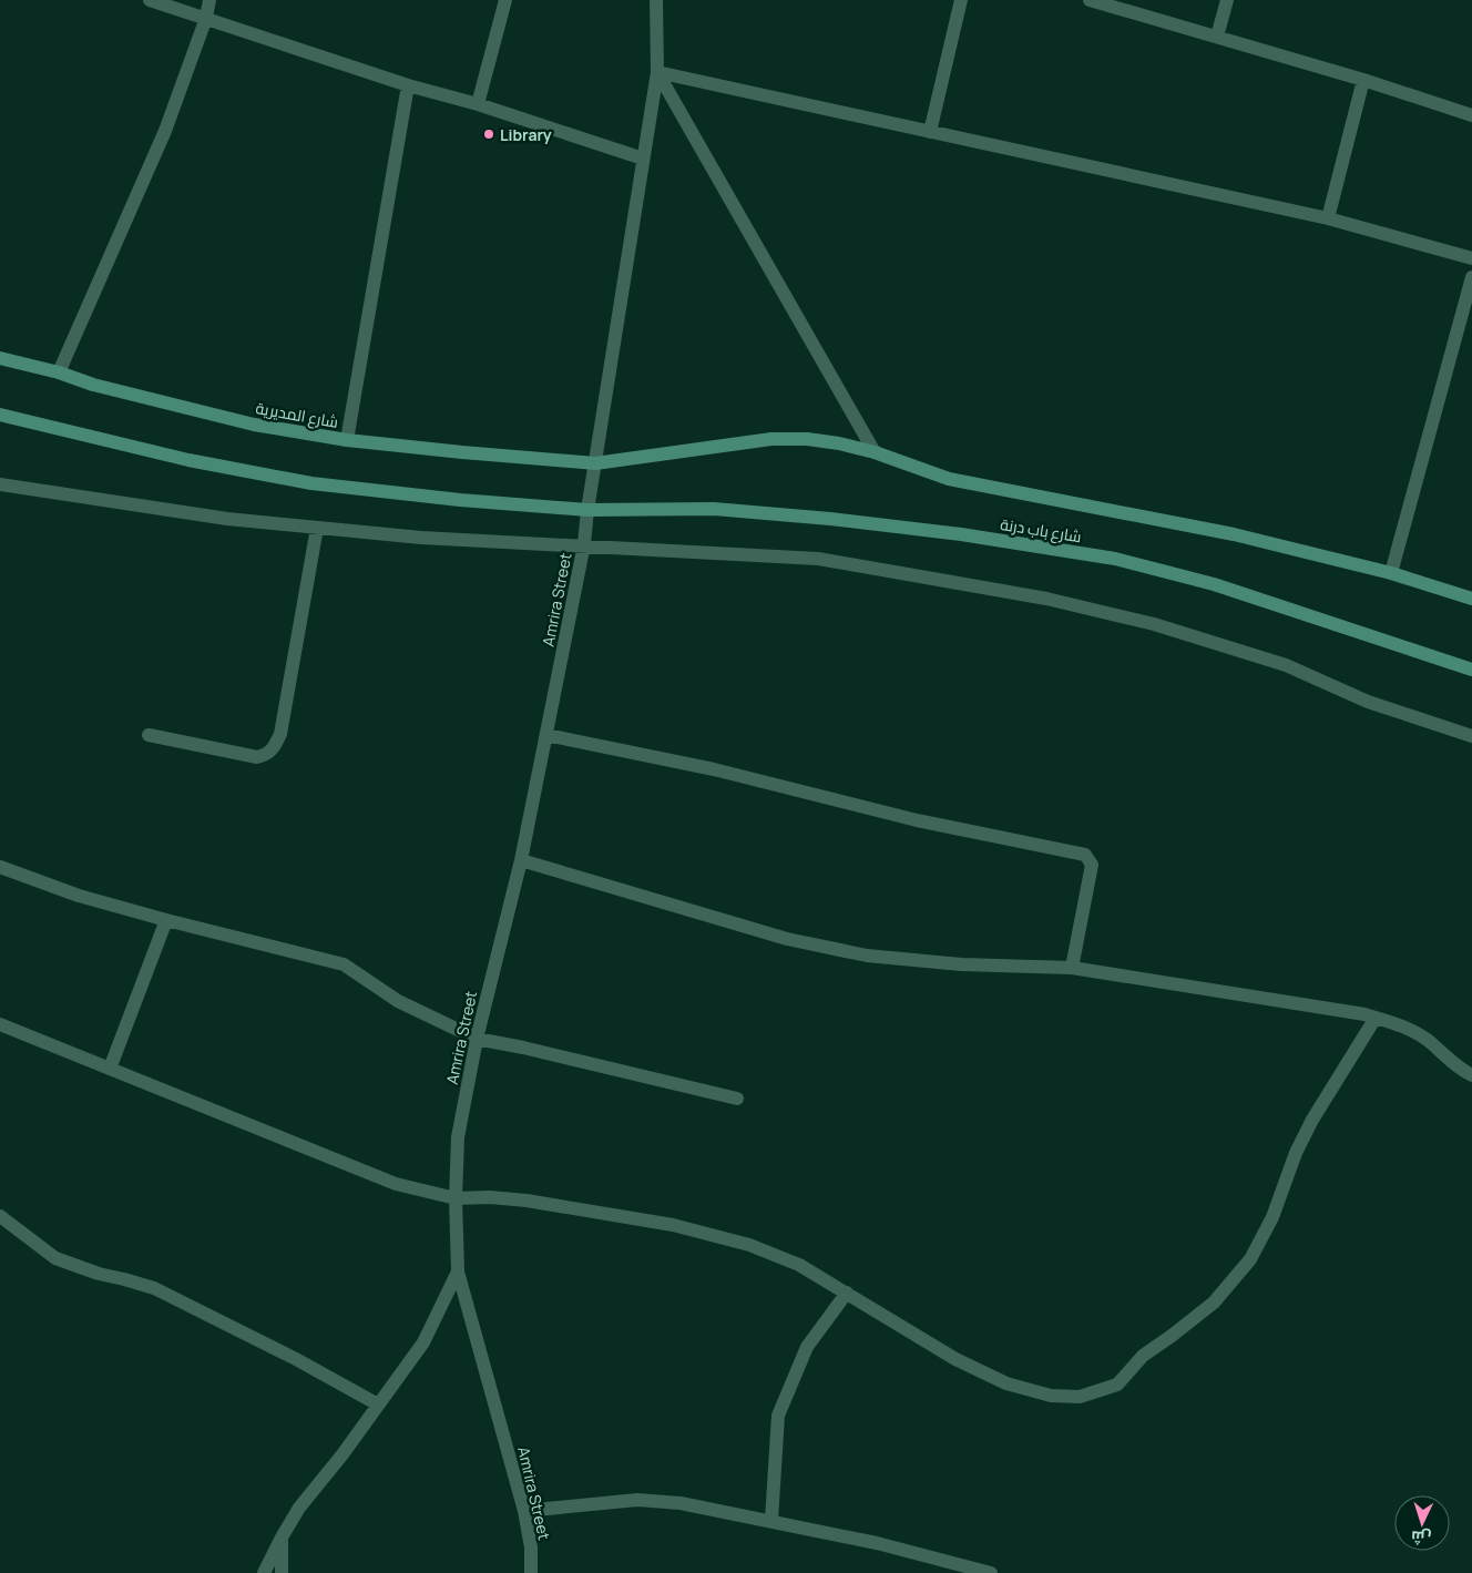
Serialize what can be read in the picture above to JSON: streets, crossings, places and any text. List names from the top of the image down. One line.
{"streets":{"main road":["شارع المديرية","شارع باب درنة"],"street":["Amrira Street"]},"crossings":[["شارع المديرية","شارع باب درنة"],["شارع المديرية","Amrira Street"],["شارع باب درنة","Amrira Street"]],"places":["Library"],"north":"bottom"}
